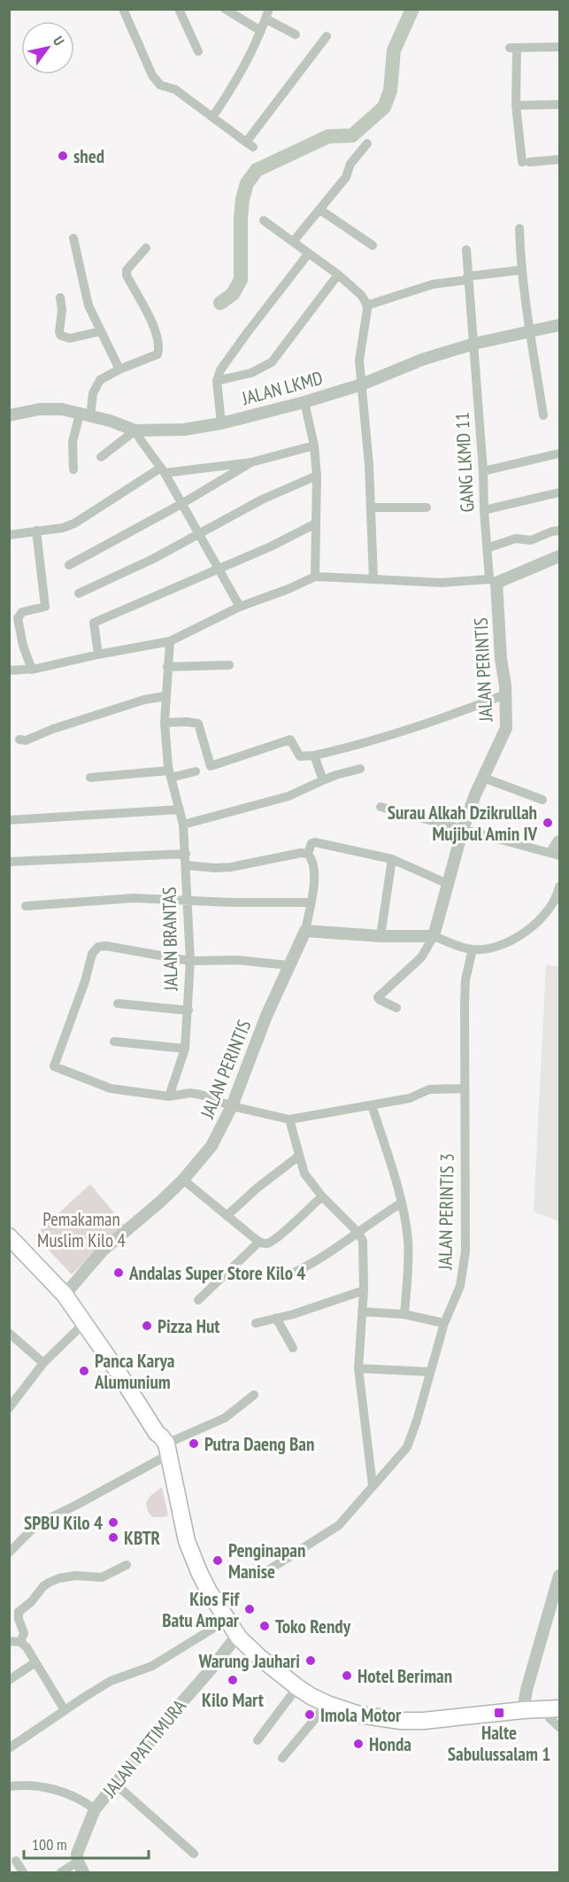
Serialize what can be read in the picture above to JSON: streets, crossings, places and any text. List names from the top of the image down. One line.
{"streets":{"street":["JALAN LKMD","GANG LKMD 11","JALAN PERINTIS","JALAN BRANTAS","JALAN PERINTIS 3","JALAN PATTIMURA"]},"crossings":[["JALAN LKMD","GANG LKMD 11"],["GANG LKMD 11","JALAN PERINTIS"]],"parks":["Pemakaman Muslim Kilo 4"],"places":{"other":["shed","Surau Alkah Dzikrullah Mujibul Amin IV","Andalas Super Store Kilo 4","Pizza Hut","Panca Karya Alumunium","Putra Daeng Ban","SPBU Kilo 4","KBTR","Penginapan Manise","Kios Fif Batu Ampar","Toko Rendy","Warung Jauhari","Hotel Beriman","Kilo Mart","Imola Motor","Honda"],"transit":["Halte Sabulussalam 1"]},"scale_bar":"100 m","north":"top right"}
